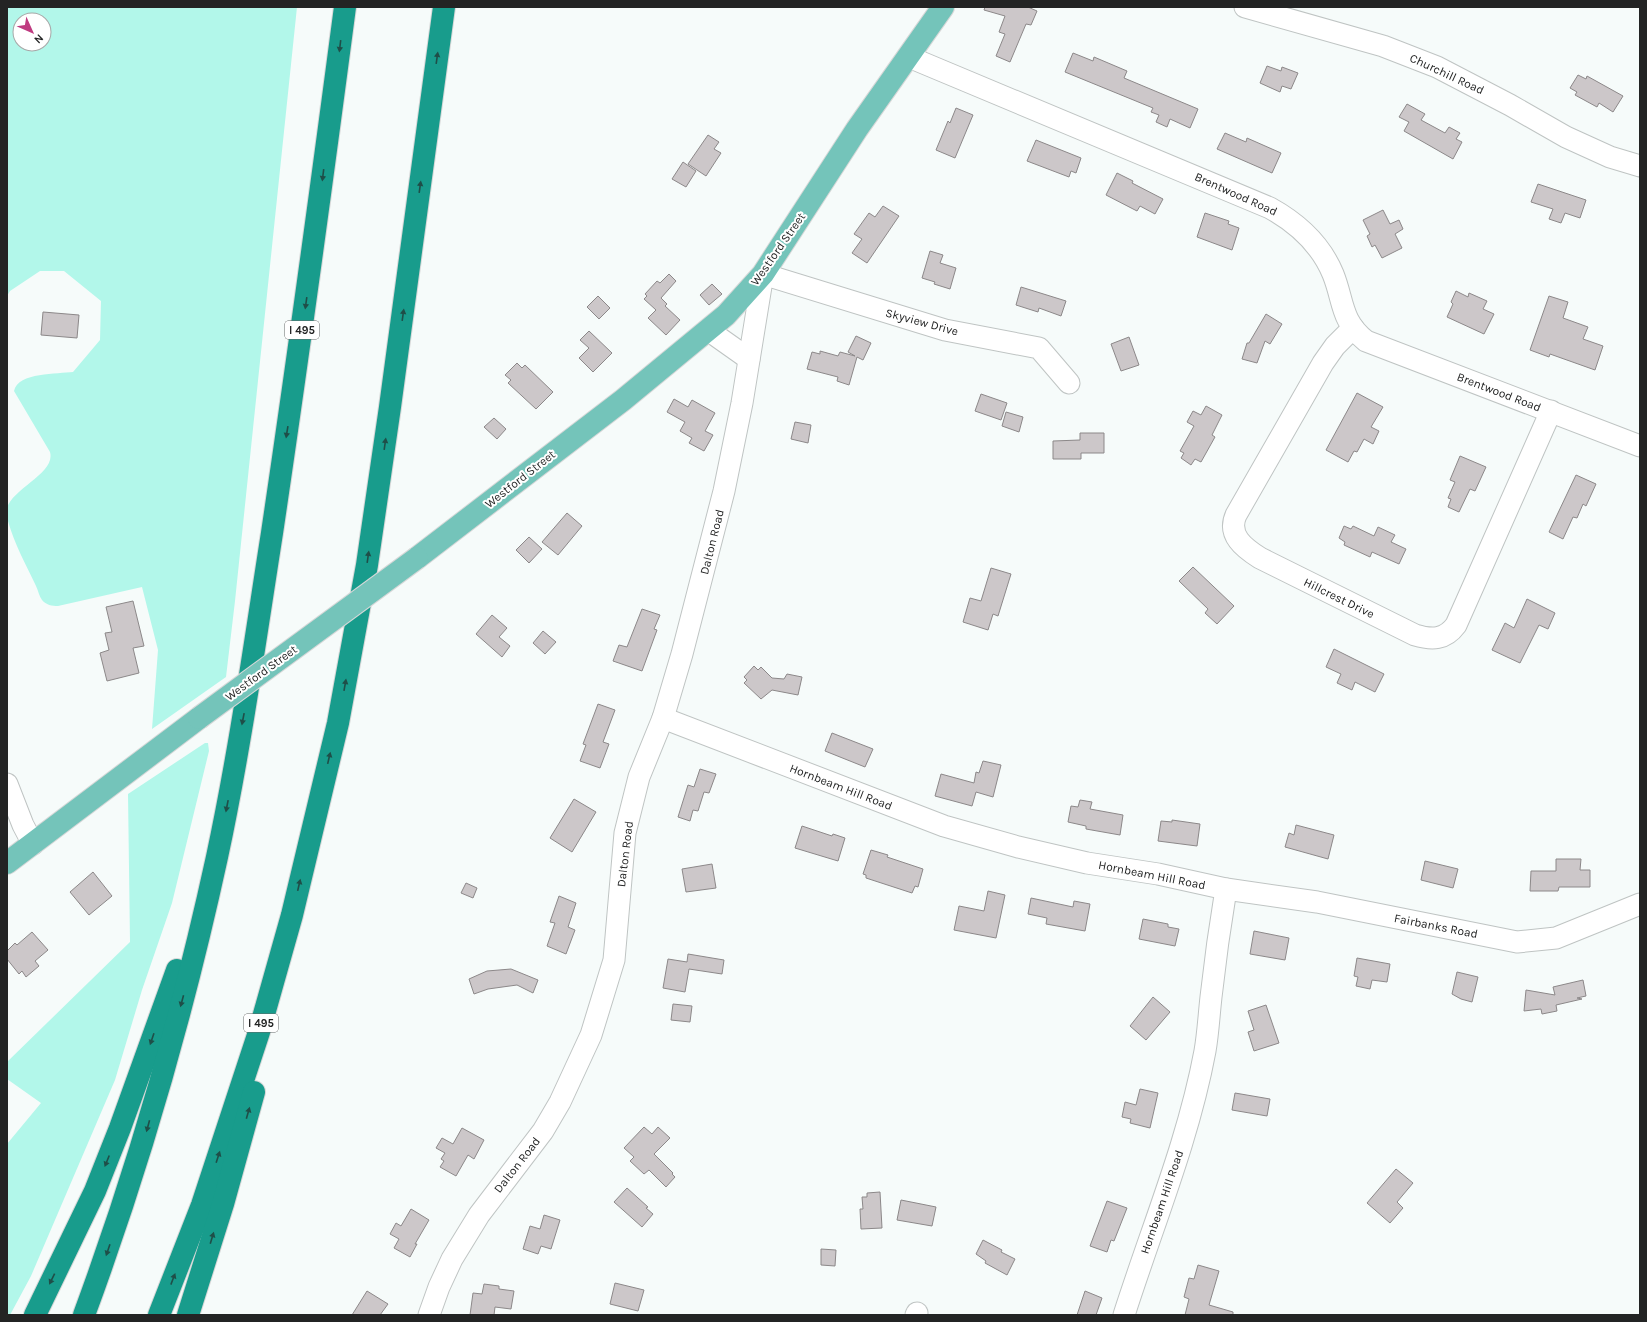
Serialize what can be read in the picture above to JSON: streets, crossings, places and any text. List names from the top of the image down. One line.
{"streets":{"highway":["I 495"],"main road":["Westford Street"],"street":["Churchill Road","Brentwood Road","Skyview Drive","Dalton Road","Hillcrest Drive","Hornbeam Hill Road","Fairbanks Road"]},"crossings":[["Brentwood Road","Westford Street"],["Brentwood Road","Hillcrest Drive"],["Westford Street","Skyview Drive"],["Westford Street","Dalton Road"],["Skyview Drive","Dalton Road"],["Dalton Road","Hornbeam Hill Road"],["Hornbeam Hill Road","Fairbanks Road"]],"north":"bottom right"}
